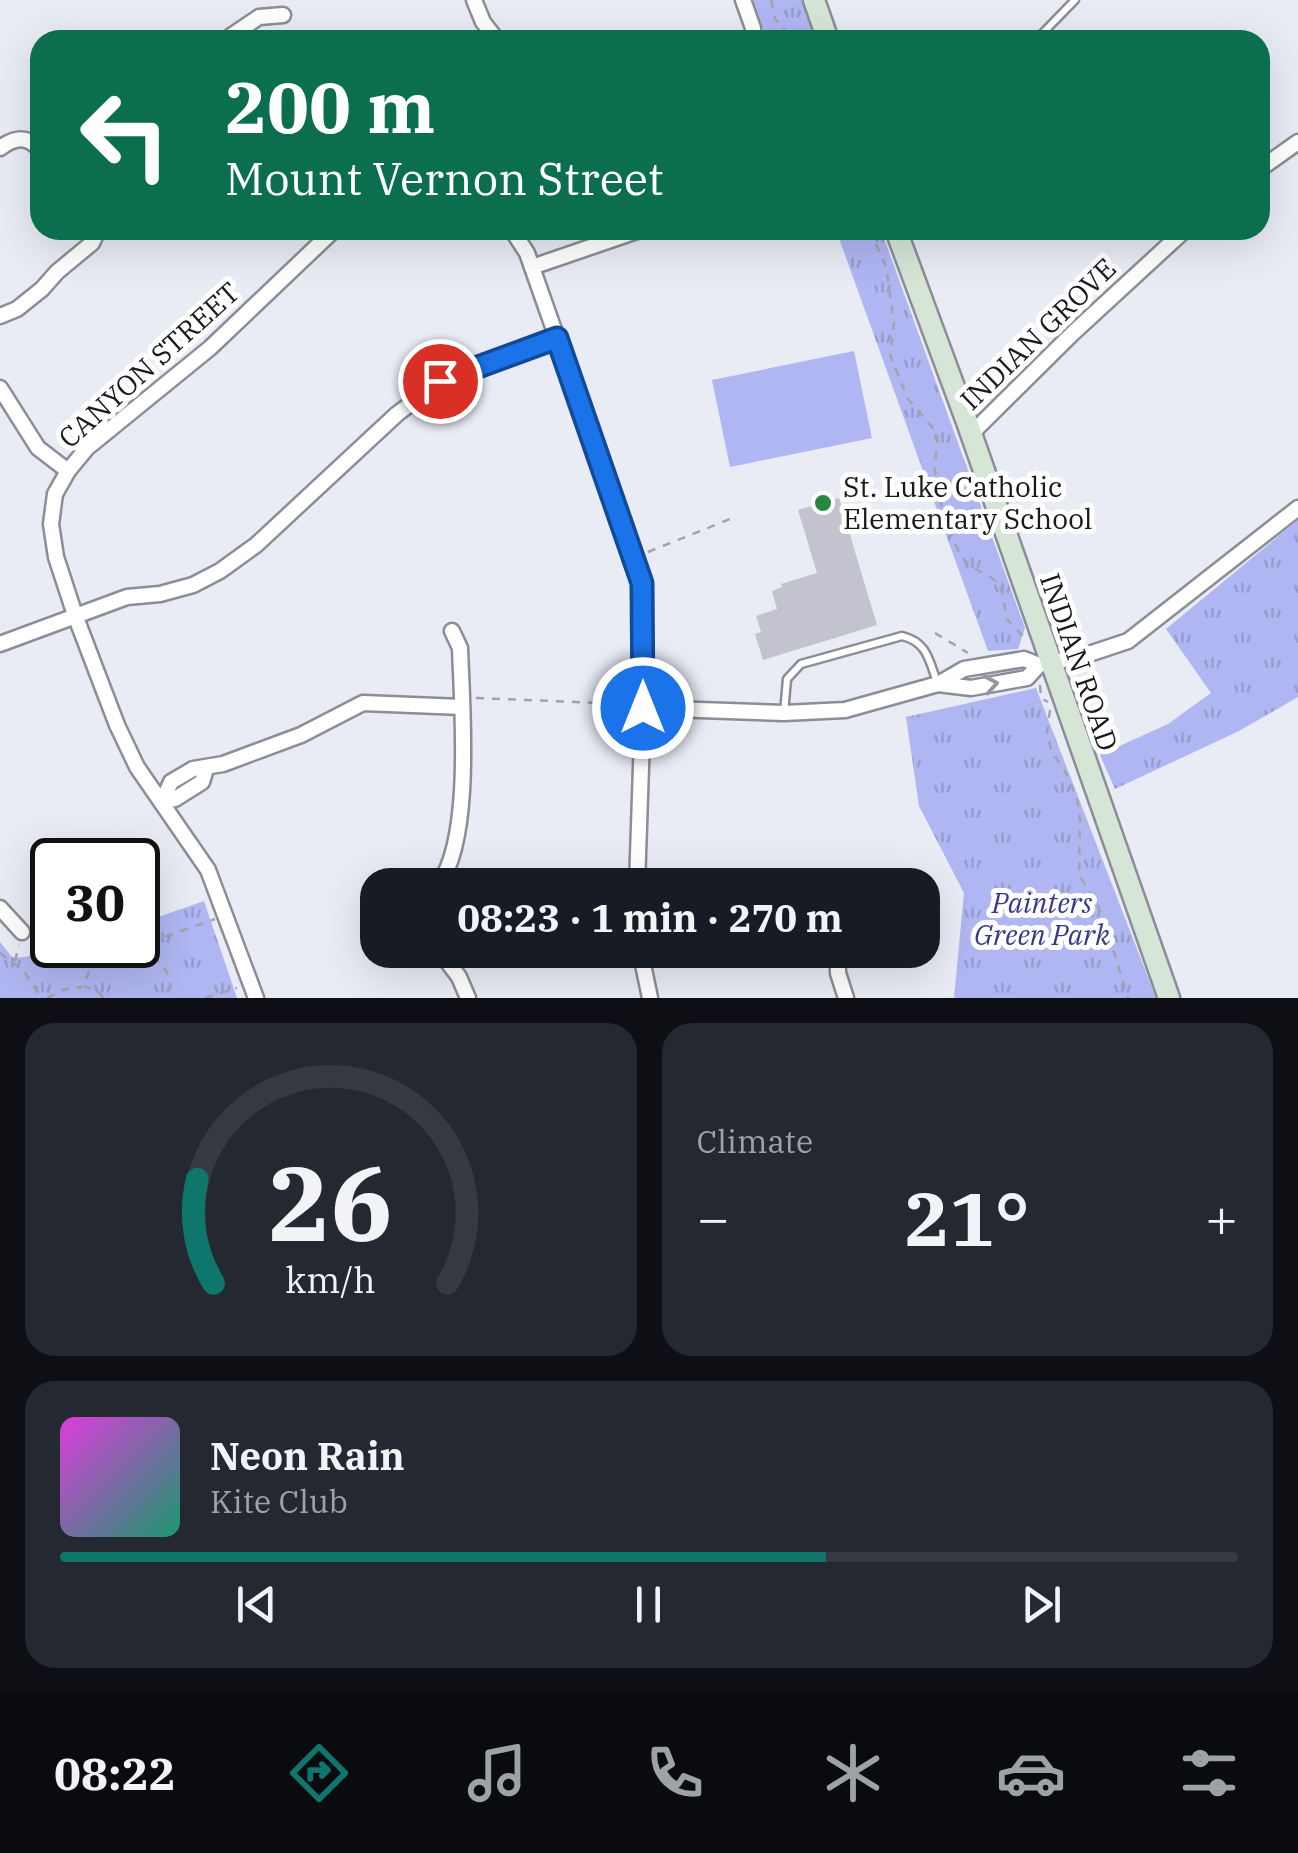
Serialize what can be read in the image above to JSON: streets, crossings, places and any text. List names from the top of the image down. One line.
{"streets":{"street":["INDIAN GROVE","CANYON STREET","INDIAN ROAD"]},"crossings":[["INDIAN GROVE","INDIAN ROAD"]],"parks":["Painters Green Park"],"places":["St. Luke Catholic Elementary School"],"page":{"turn":["200 m","Mount Vernon Street"],"limit":"30","trip":"08:23 · 1 min · 270 m","tile":"Climate","heat":["−","21°","+"],"song":["Neon Rain","Kite Club"],"tabs":"08:22","gauge":["26","km/h"]}}
